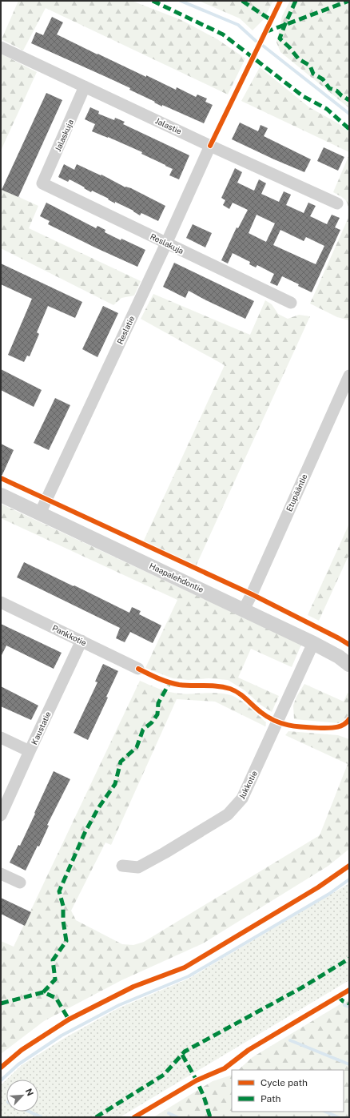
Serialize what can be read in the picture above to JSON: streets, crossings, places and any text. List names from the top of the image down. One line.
{"streets":{"street":["Jalastie","Jalaskuja","Reslakuja","Reslatie","Etupääntie","Haapalehdontie","Pankkotie","Kaustatie","Jukkotie"]},"crossings":[["Jalastie","Jalaskuja"],["Jalastie","Reslatie"],["Jalaskuja","Reslakuja"],["Reslakuja","Reslatie"],["Reslatie","Haapalehdontie"],["Etupääntie","Haapalehdontie"],["Haapalehdontie","Jukkotie"],["Pankkotie","Kaustatie"]],"legend":["Cycle path","Path"],"north":"top right"}
